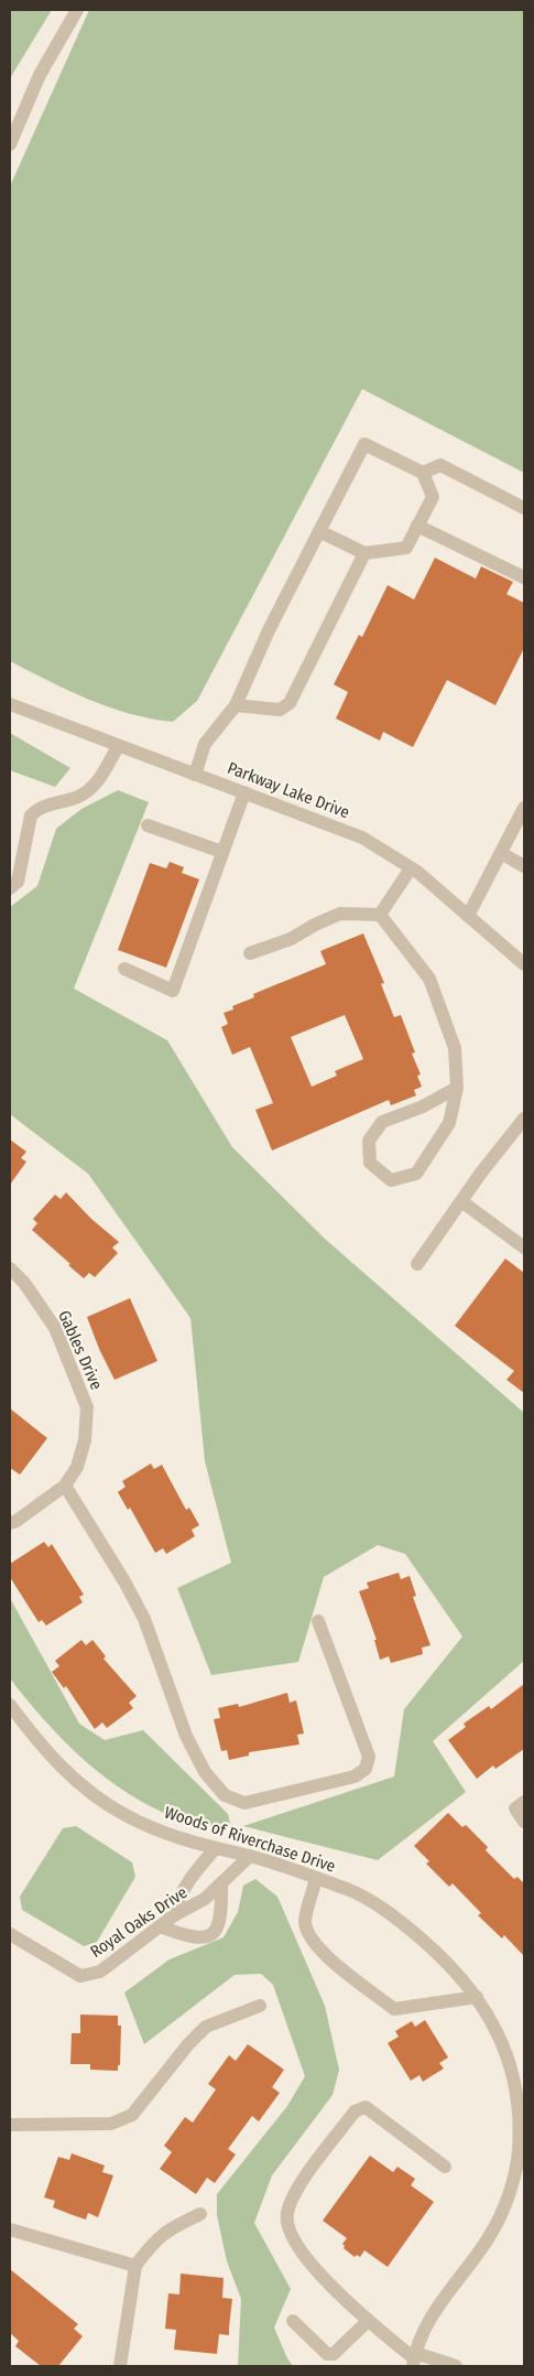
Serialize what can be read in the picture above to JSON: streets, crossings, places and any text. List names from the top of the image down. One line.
{"streets":{"street":["Parkway Lake Drive","Gables Drive","Woods of Riverchase Drive","Royal Oaks Drive"]},"crossings":[["Woods of Riverchase Drive","Royal Oaks Drive"]]}
